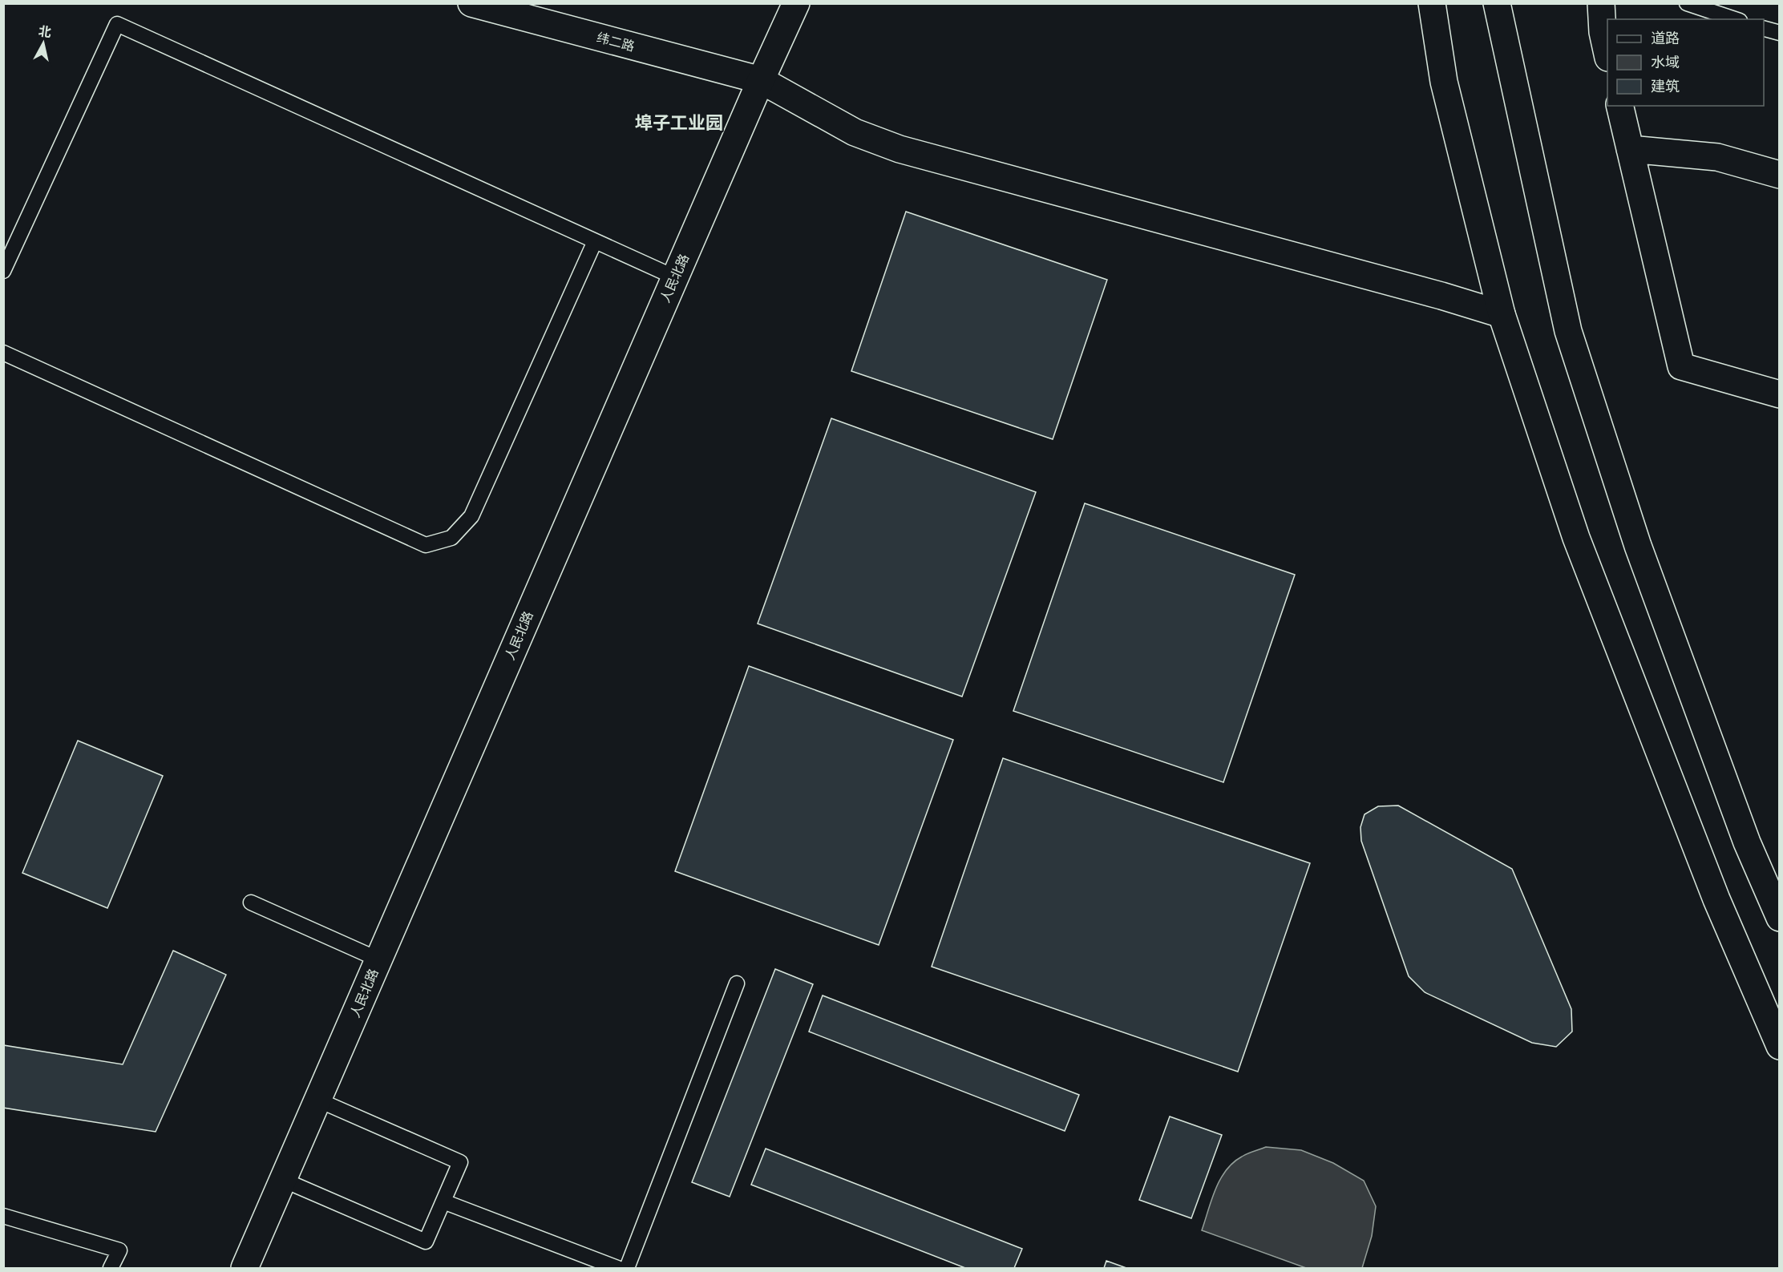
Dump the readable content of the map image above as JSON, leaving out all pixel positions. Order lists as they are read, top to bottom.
{
  "streets": {
    "main road": ["纬二路", "人民北路"]
  },
  "crossings": [
    ["纬二路", "人民北路"]
  ],
  "districts": ["埠子工业园"],
  "legend": ["道路", "水域", "建筑"],
  "north": "top"
}
